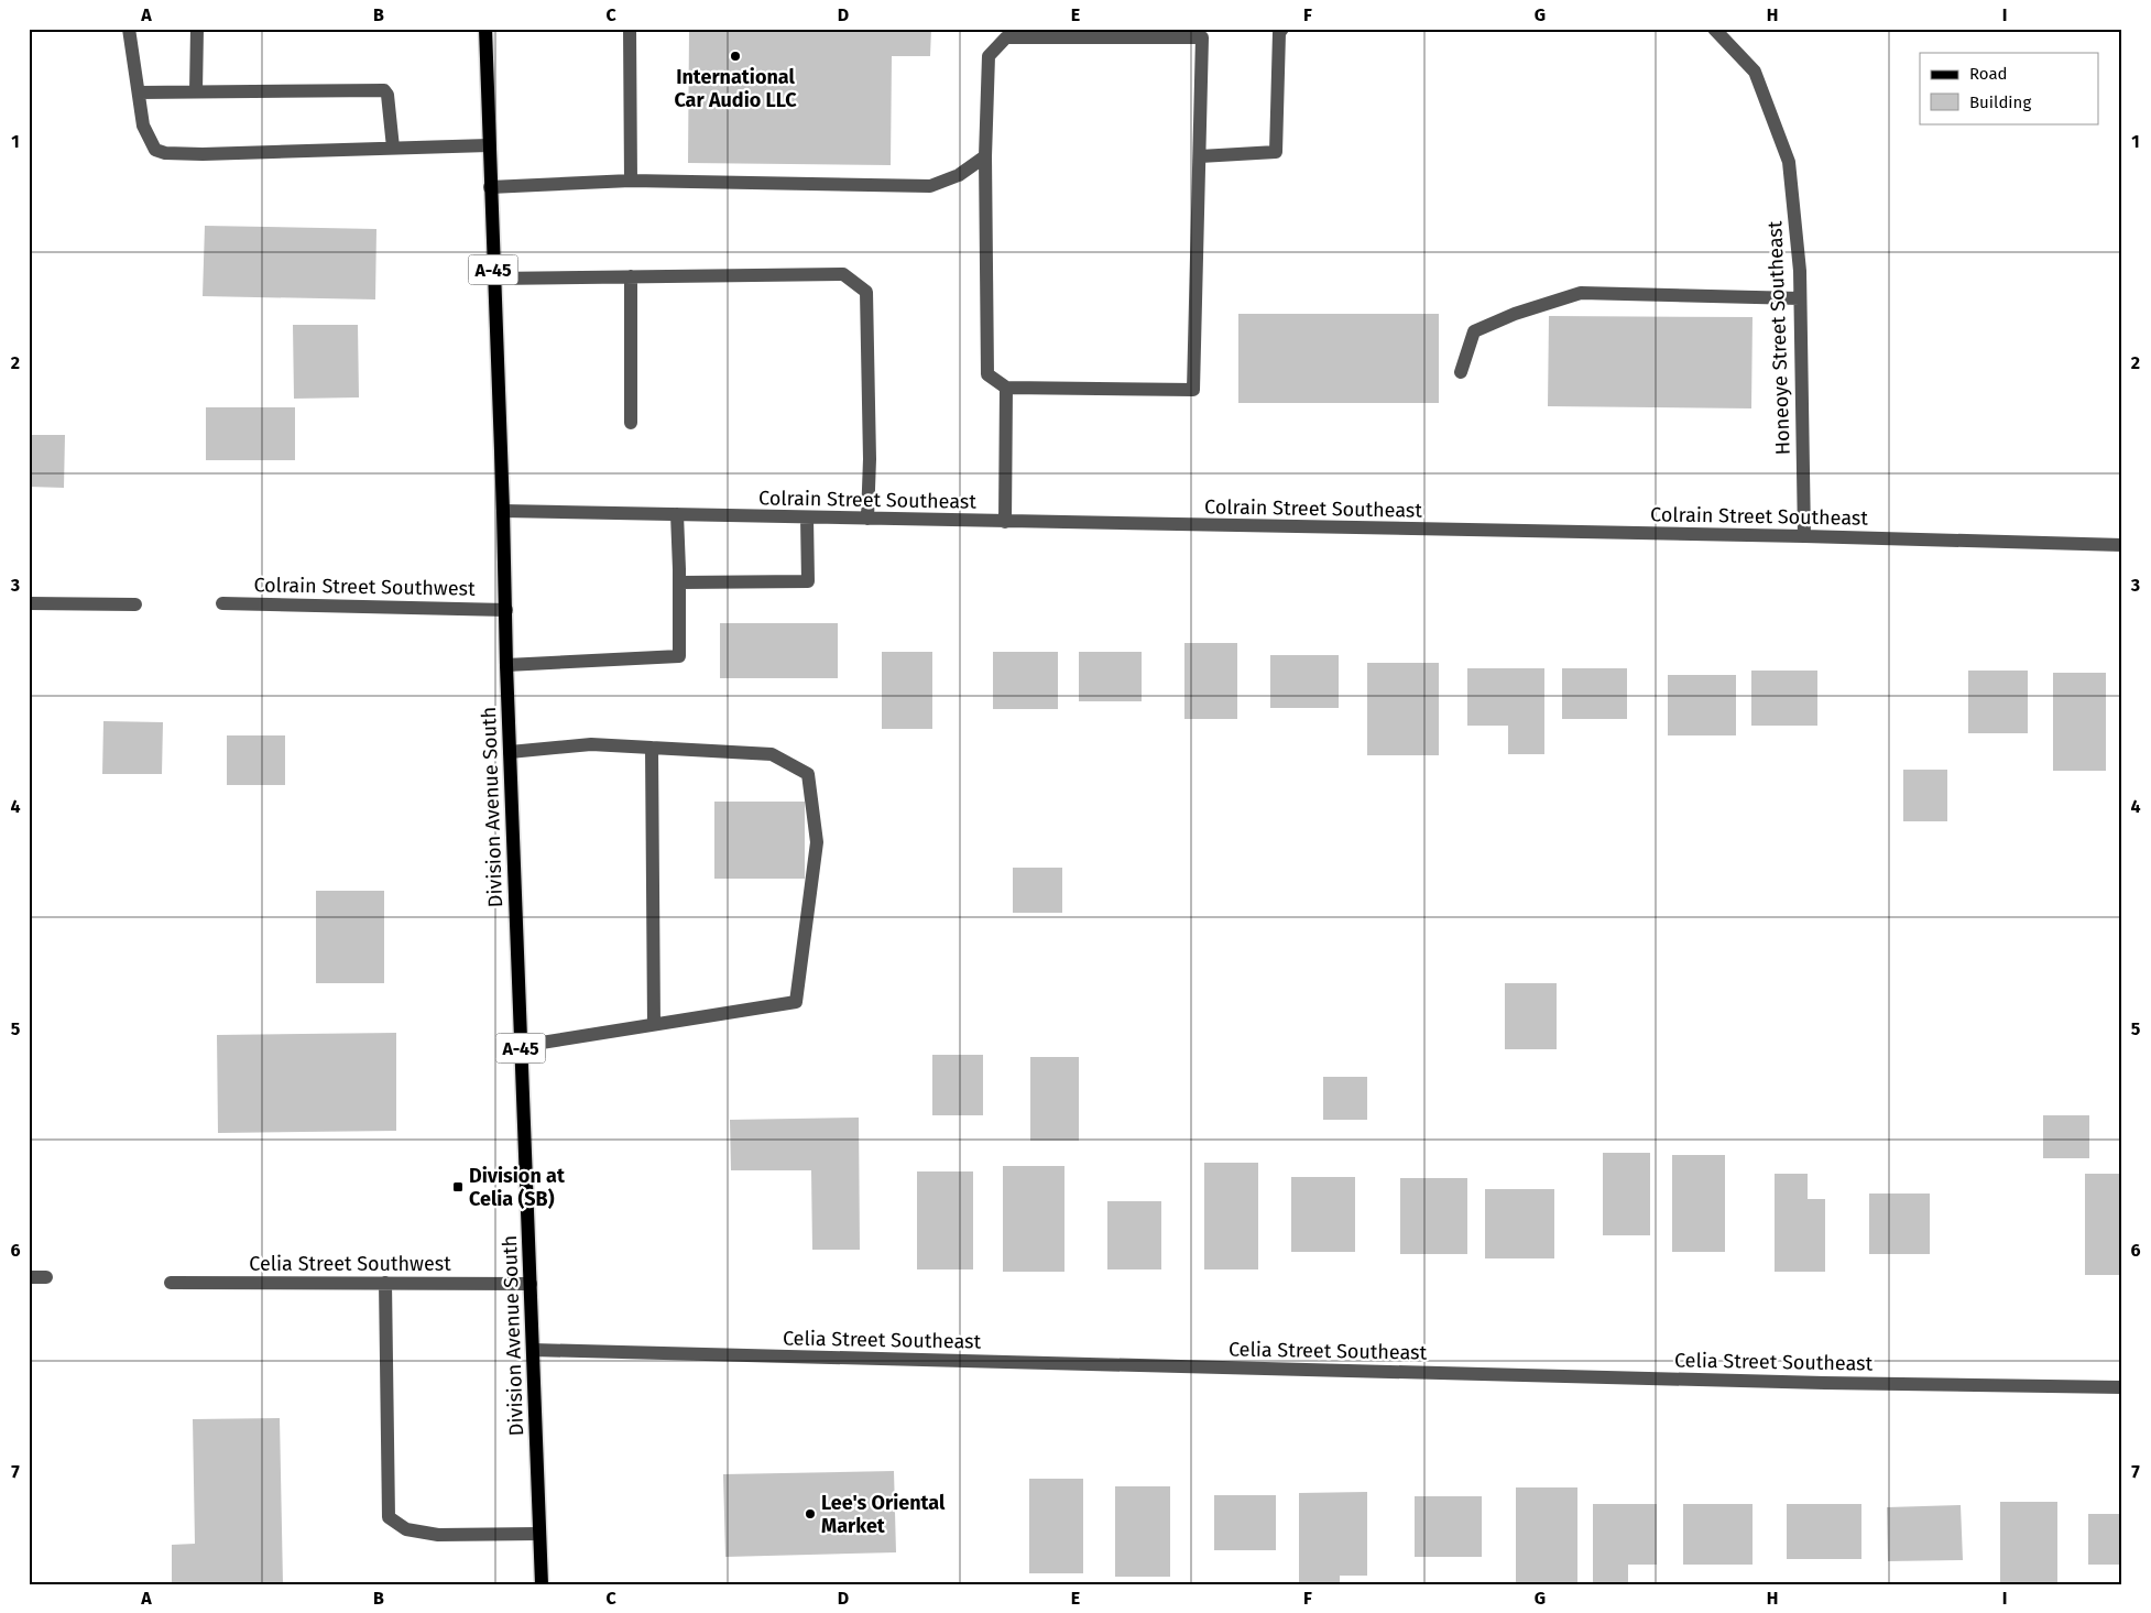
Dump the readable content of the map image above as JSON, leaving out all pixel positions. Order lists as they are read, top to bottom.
{
  "streets": {
    "main road": ["A-45", "Division Avenue South"],
    "street": [
      "Honeoye Street Southeast",
      "Colrain Street Southeast",
      "Colrain Street Southwest",
      "Celia Street Southwest",
      "Celia Street Southeast"
    ]
  },
  "crossings": [
    ["Honeoye Street Southeast", "Colrain Street Southeast"],
    ["Colrain Street Southeast", "Division Avenue South"],
    ["Colrain Street Southwest", "Division Avenue South"],
    ["Division Avenue South", "Celia Street Southwest"],
    ["Division Avenue South", "Celia Street Southeast"]
  ],
  "places": {
    "other": ["International Car Audio LLC", "Lee's Oriental Market"],
    "transit": ["Division at Celia (SB)"]
  },
  "legend": ["Road", "Building"],
  "grid": {
    "columns": [
      "A",
      "B",
      "C",
      "D",
      "E",
      "F",
      "G",
      "H",
      "I"
    ],
    "rows": [
      "1",
      "2",
      "3",
      "4",
      "5",
      "6",
      "7"
    ]
  }
}
